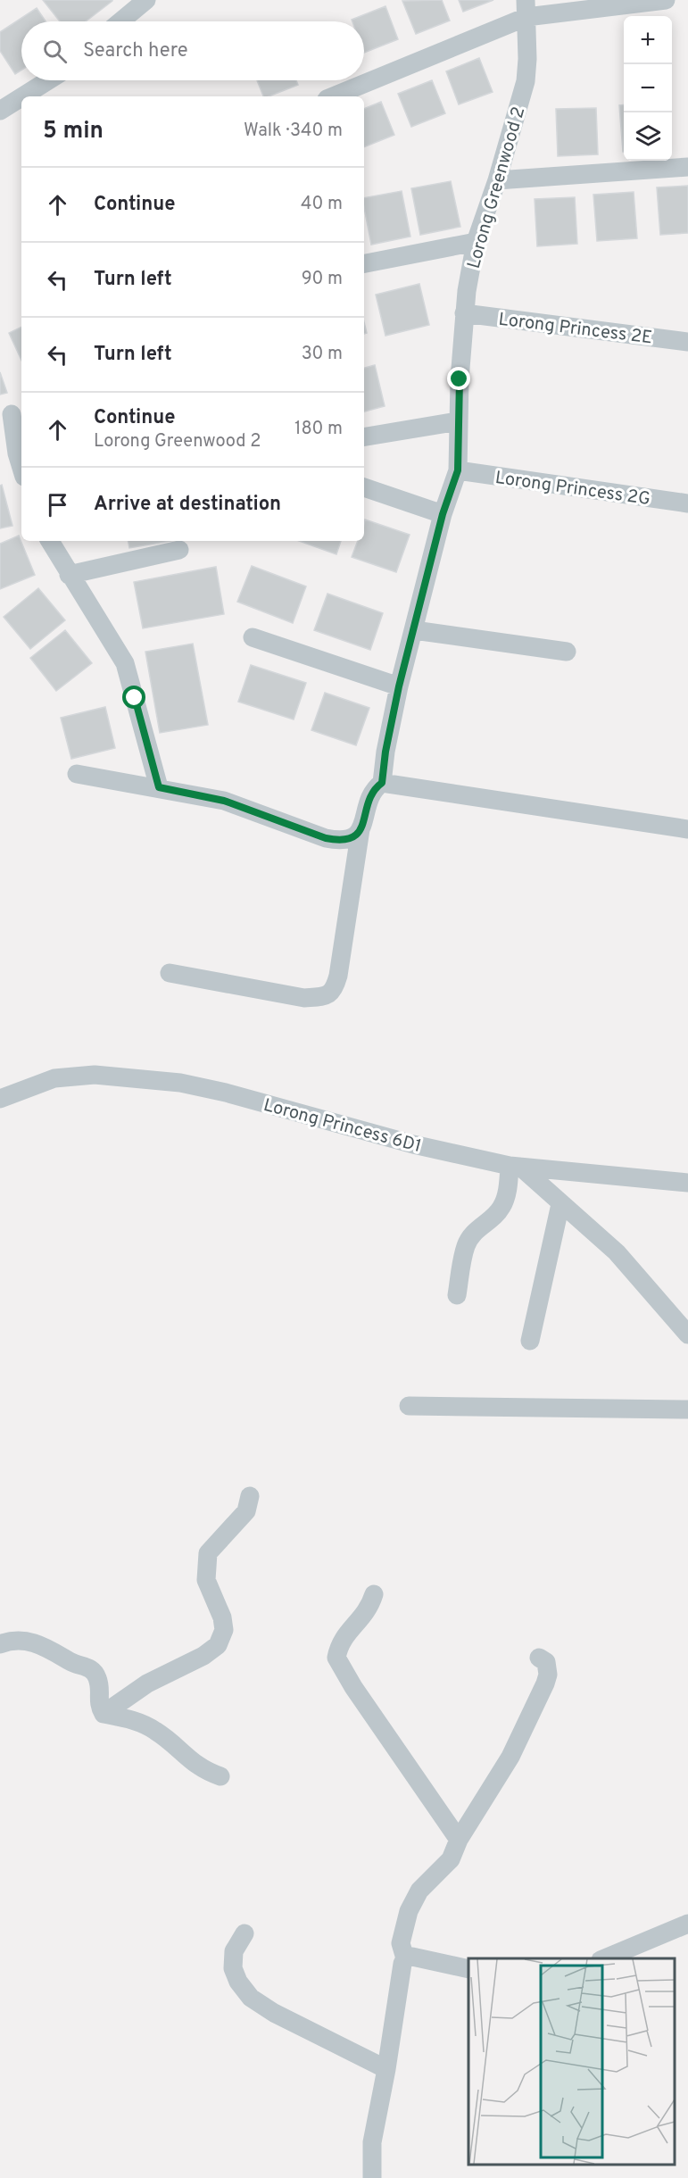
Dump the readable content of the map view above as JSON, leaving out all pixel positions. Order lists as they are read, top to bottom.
{
  "streets": {
    "street": [
      "Lorong Greenwood 2",
      "Lorong Princess 2E",
      "Lorong Princess 2G",
      "Lorong Princess 6D1"
    ]
  },
  "crossings": [
    ["Lorong Greenwood 2", "Lorong Princess 2E"],
    ["Lorong Greenwood 2", "Lorong Princess 2G"]
  ],
  "page": {
    "map_buttons": ["+", "−"],
    "search": "Search here",
    "heading": ["5 min", "Walk · 340 m"],
    "list": [
      ["Continue", "40 m"],
      ["Turn left", "90 m"],
      ["Turn left", "30 m"],
      ["Continue", "Lorong Greenwood 2", "180 m"],
      "Arrive at destination"
    ]
  }
}
